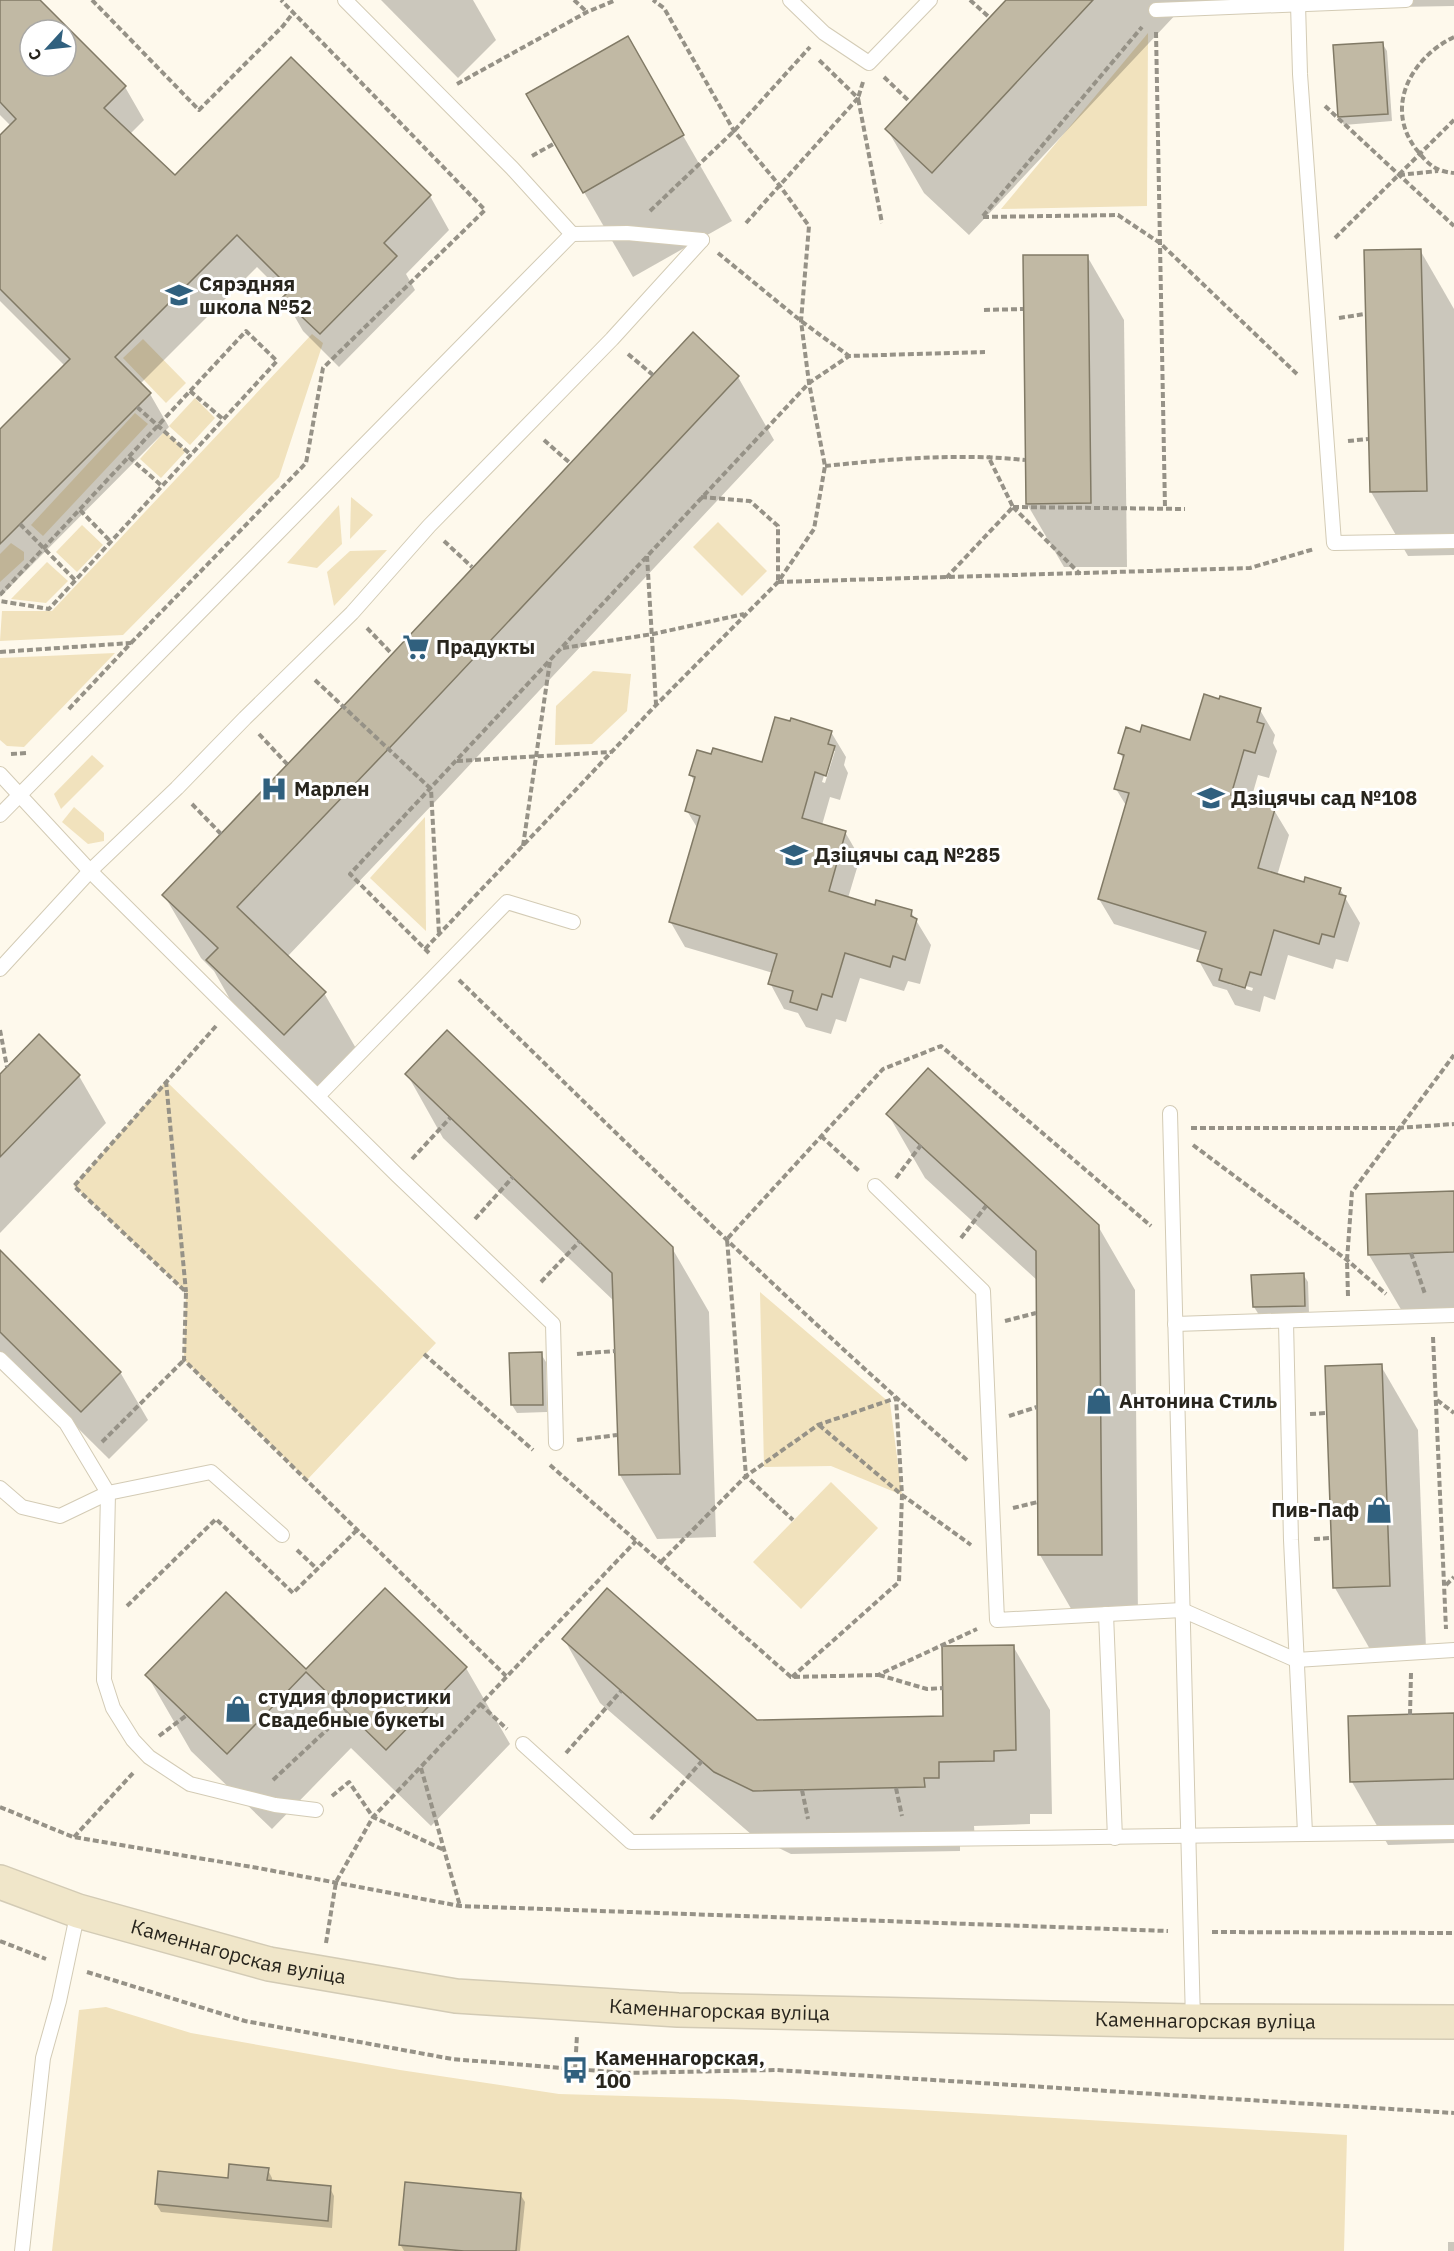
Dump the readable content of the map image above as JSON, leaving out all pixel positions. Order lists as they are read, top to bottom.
{
  "streets": {
    "main road": ["Каменнагорская вуліца"]
  },
  "places": {
    "school or university": ["Сярэдняя школа №52", "Дзіцячы сад №108", "Дзіцячы сад №285"],
    "supermarket": ["Прадукты"],
    "hospital": ["Марлен"],
    "shop": ["Антонина Стиль", "Пив-Паф", "студия флористики Свадебные букеты"],
    "bus stop": ["Каменнагорская, 100"]
  },
  "north": "bottom left"
}
